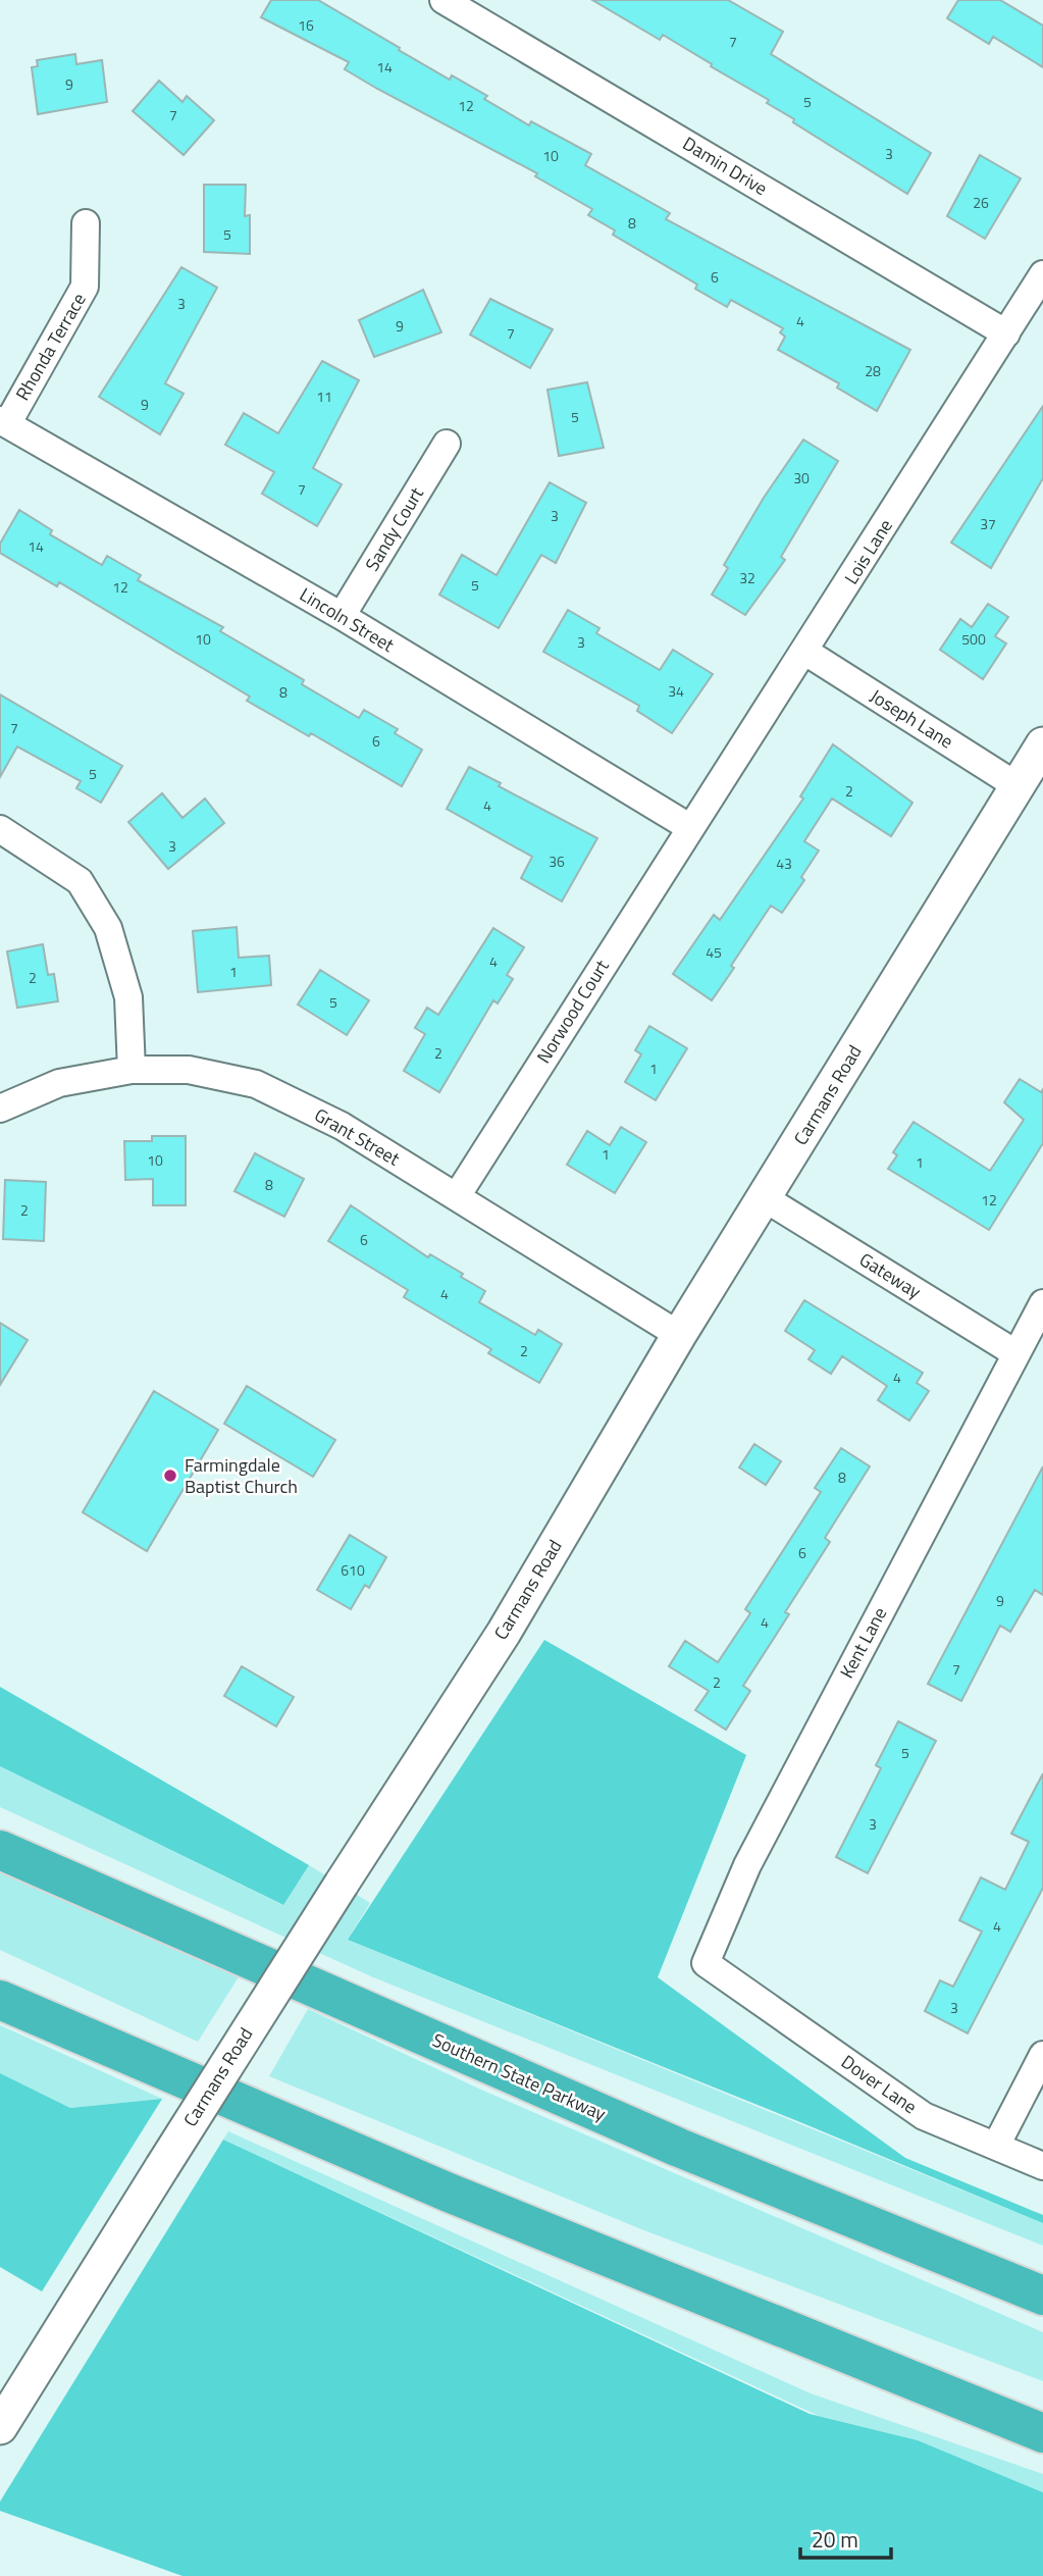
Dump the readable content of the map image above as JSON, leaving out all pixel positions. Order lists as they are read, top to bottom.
{
  "streets": {
    "highway": ["Southern State Parkway"],
    "street": [
      "Damin Drive",
      "Rhonda Terrace",
      "Sandy Court",
      "Lois Lane",
      "Lincoln Street",
      "Joseph Lane",
      "Norwood Court",
      "Carmans Road",
      "Grant Street",
      "Gateway",
      "Kent Lane",
      "Dover Lane"
    ]
  },
  "crossings": [
    ["Damin Drive", "Lois Lane"],
    ["Rhonda Terrace", "Lincoln Street"],
    ["Sandy Court", "Lincoln Street"],
    ["Lois Lane", "Lincoln Street"],
    ["Lois Lane", "Joseph Lane"],
    ["Lois Lane", "Norwood Court"],
    ["Lincoln Street", "Norwood Court"],
    ["Joseph Lane", "Carmans Road"],
    ["Norwood Court", "Grant Street"],
    ["Carmans Road", "Grant Street"],
    ["Carmans Road", "Gateway"],
    ["Gateway", "Kent Lane"],
    ["Kent Lane", "Dover Lane"]
  ],
  "places": ["Farmingdale Baptist Church"],
  "house_numbers": [
    "16",
    "7",
    "14",
    "9",
    "5",
    "12",
    "7",
    "3",
    "10",
    "26",
    "8",
    "5",
    "6",
    "3",
    "4",
    "9",
    "7",
    "28",
    "11",
    "9",
    "5",
    "30",
    "7",
    "3",
    "37",
    "14",
    "32",
    "5",
    "12",
    "10",
    "500",
    "3",
    "34",
    "8",
    "7",
    "6",
    "5",
    "2",
    "4",
    "3",
    "36",
    "43",
    "45",
    "4",
    "1",
    "2",
    "5",
    "2",
    "1",
    "1",
    "10",
    "1",
    "8",
    "12",
    "2",
    "6",
    "4",
    "2",
    "4",
    "8",
    "6",
    "610",
    "9",
    "4",
    "7",
    "2",
    "5",
    "3",
    "4",
    "3"
  ],
  "scale_bar": "20 m"
}
